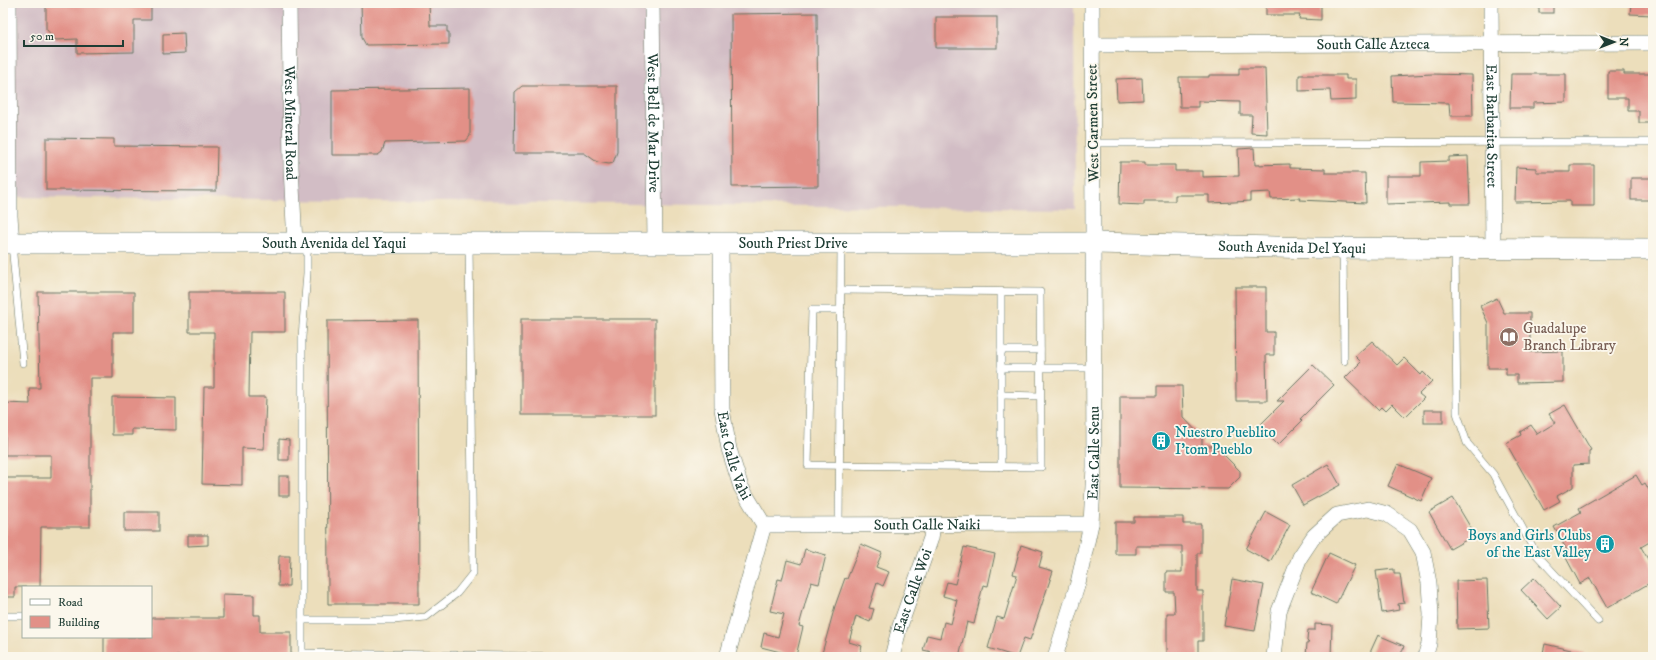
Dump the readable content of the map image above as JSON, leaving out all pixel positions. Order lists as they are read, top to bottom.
{
  "streets": {
    "street": [
      "South Calle Azteca",
      "West Mineral Road",
      "West Bell de Mar Drive",
      "West Carmen Street",
      "East Barbarita Street",
      "South Avenida del Yaqui",
      "South Priest Drive",
      "South Avenida Del Yaqui",
      "East Calle Senu",
      "East Calle Vahi",
      "South Calle Naiki",
      "East Calle Woi"
    ]
  },
  "crossings": [
    ["South Calle Azteca", "West Carmen Street"],
    ["South Calle Azteca", "East Barbarita Street"],
    ["West Mineral Road", "South Avenida del Yaqui"],
    ["West Bell de Mar Drive", "South Avenida del Yaqui"],
    ["West Bell de Mar Drive", "South Priest Drive"],
    ["West Carmen Street", "South Avenida Del Yaqui"],
    ["West Carmen Street", "East Calle Senu"],
    ["East Barbarita Street", "South Avenida Del Yaqui"],
    ["South Avenida del Yaqui", "South Priest Drive"],
    ["South Priest Drive", "South Avenida Del Yaqui"],
    ["South Priest Drive", "East Calle Vahi"],
    ["South Avenida Del Yaqui", "East Calle Senu"],
    ["East Calle Senu", "South Calle Naiki"],
    ["East Calle Vahi", "South Calle Naiki"],
    ["South Calle Naiki", "East Calle Woi"]
  ],
  "places": {
    "library": ["Guadalupe Branch Library"],
    "building": ["Nuestro Pueblito I'tom Pueblo", "Boys and Girls Clubs of the East Valley"]
  },
  "legend": ["Road", "Building"],
  "scale_bar": "50 m",
  "north": "right"
}
